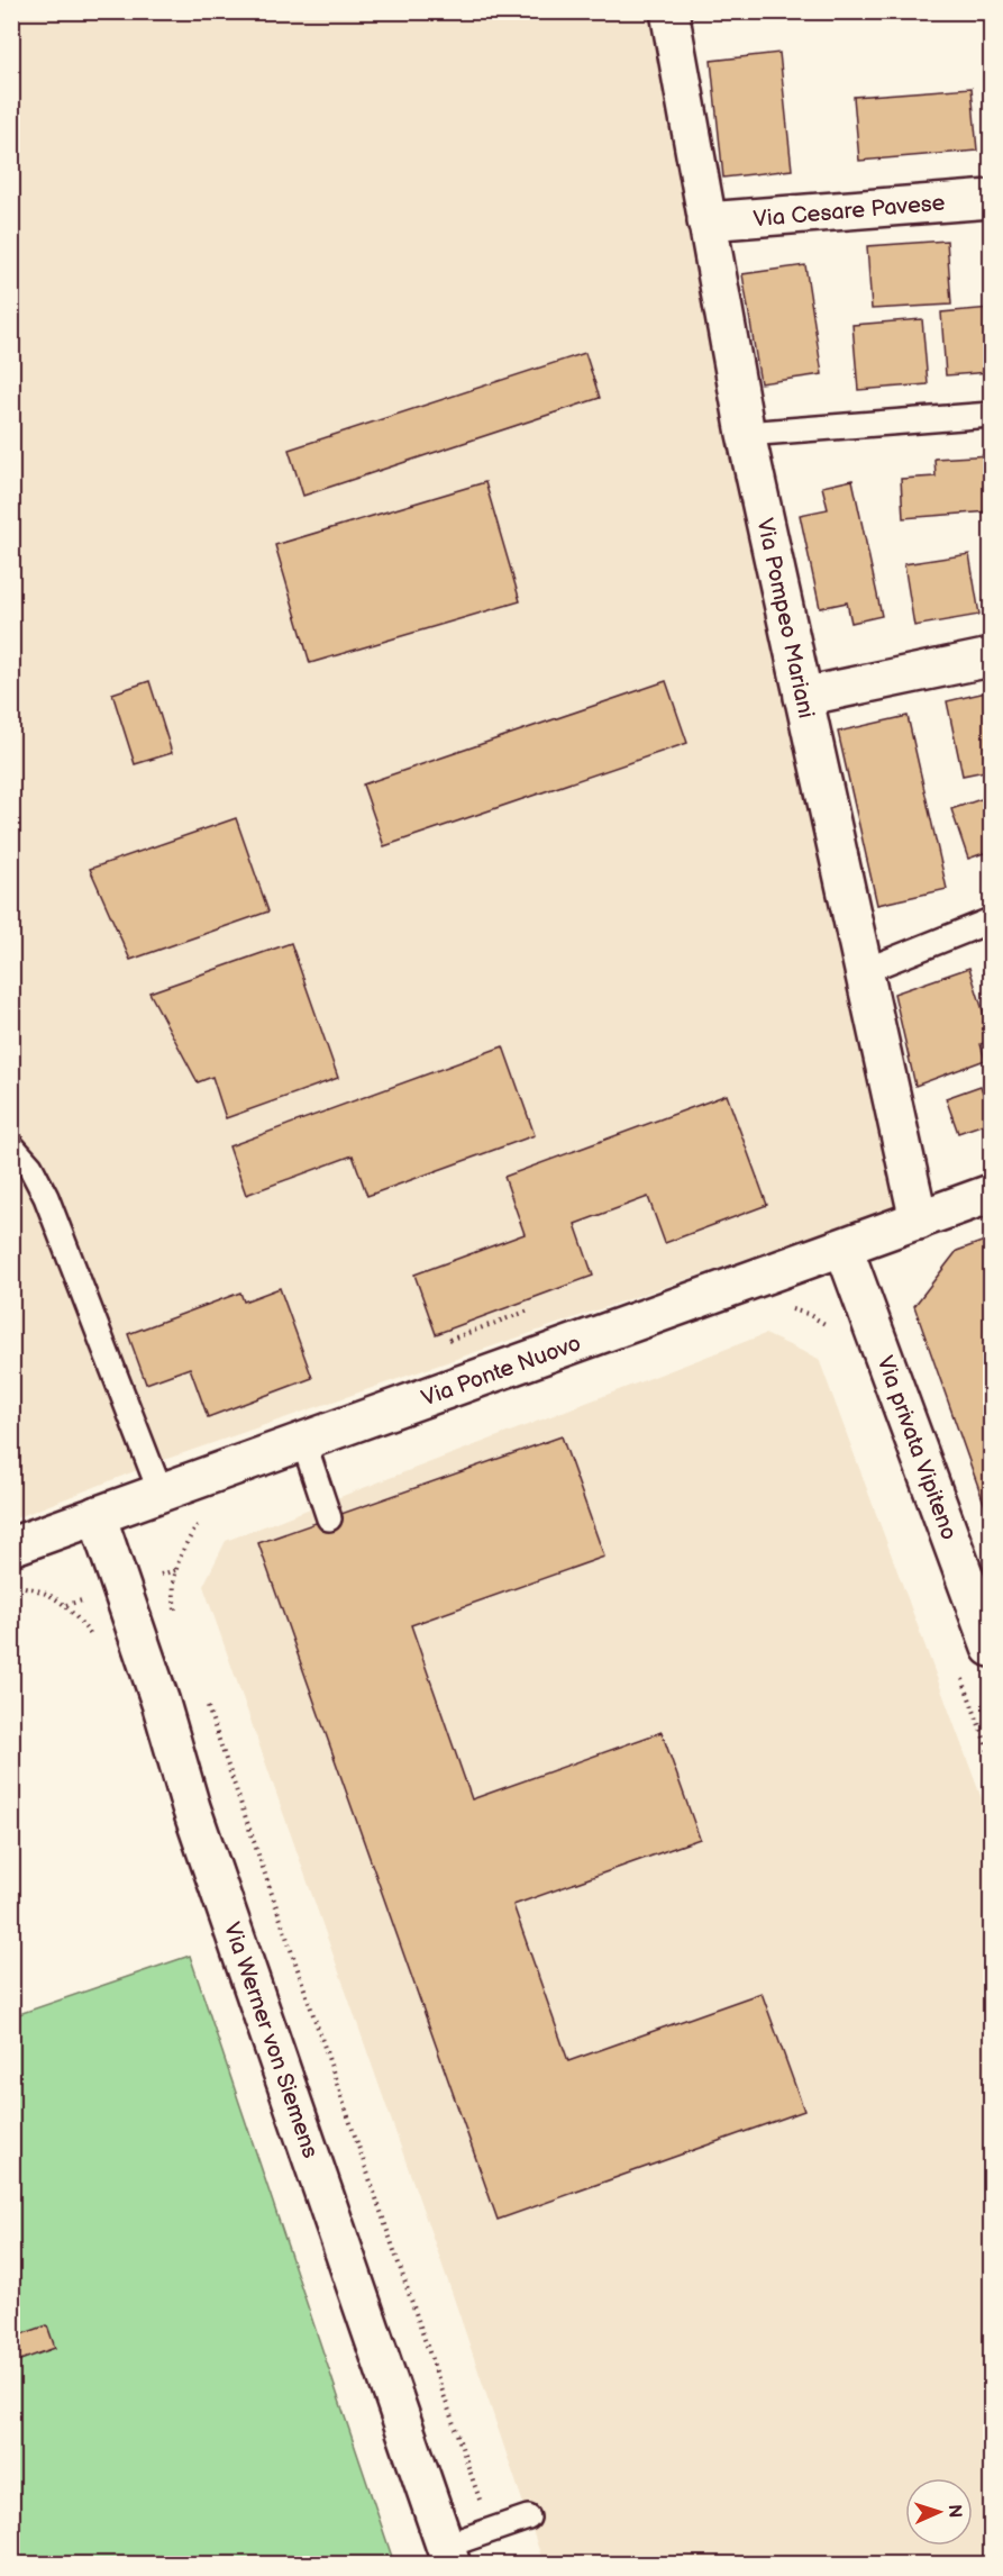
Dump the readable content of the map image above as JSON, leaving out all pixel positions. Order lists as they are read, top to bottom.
{
  "streets": {
    "street": [
      "Via Cesare Pavese",
      "Via Pompeo Mariani",
      "Via Ponte Nuovo",
      "Via privata Vipiteno",
      "Via Werner von Siemens"
    ]
  },
  "crossings": [
    ["Via Cesare Pavese", "Via Pompeo Mariani"],
    ["Via Pompeo Mariani", "Via Ponte Nuovo"],
    ["Via Ponte Nuovo", "Via privata Vipiteno"],
    ["Via Ponte Nuovo", "Via Werner von Siemens"]
  ],
  "north": "right"
}
